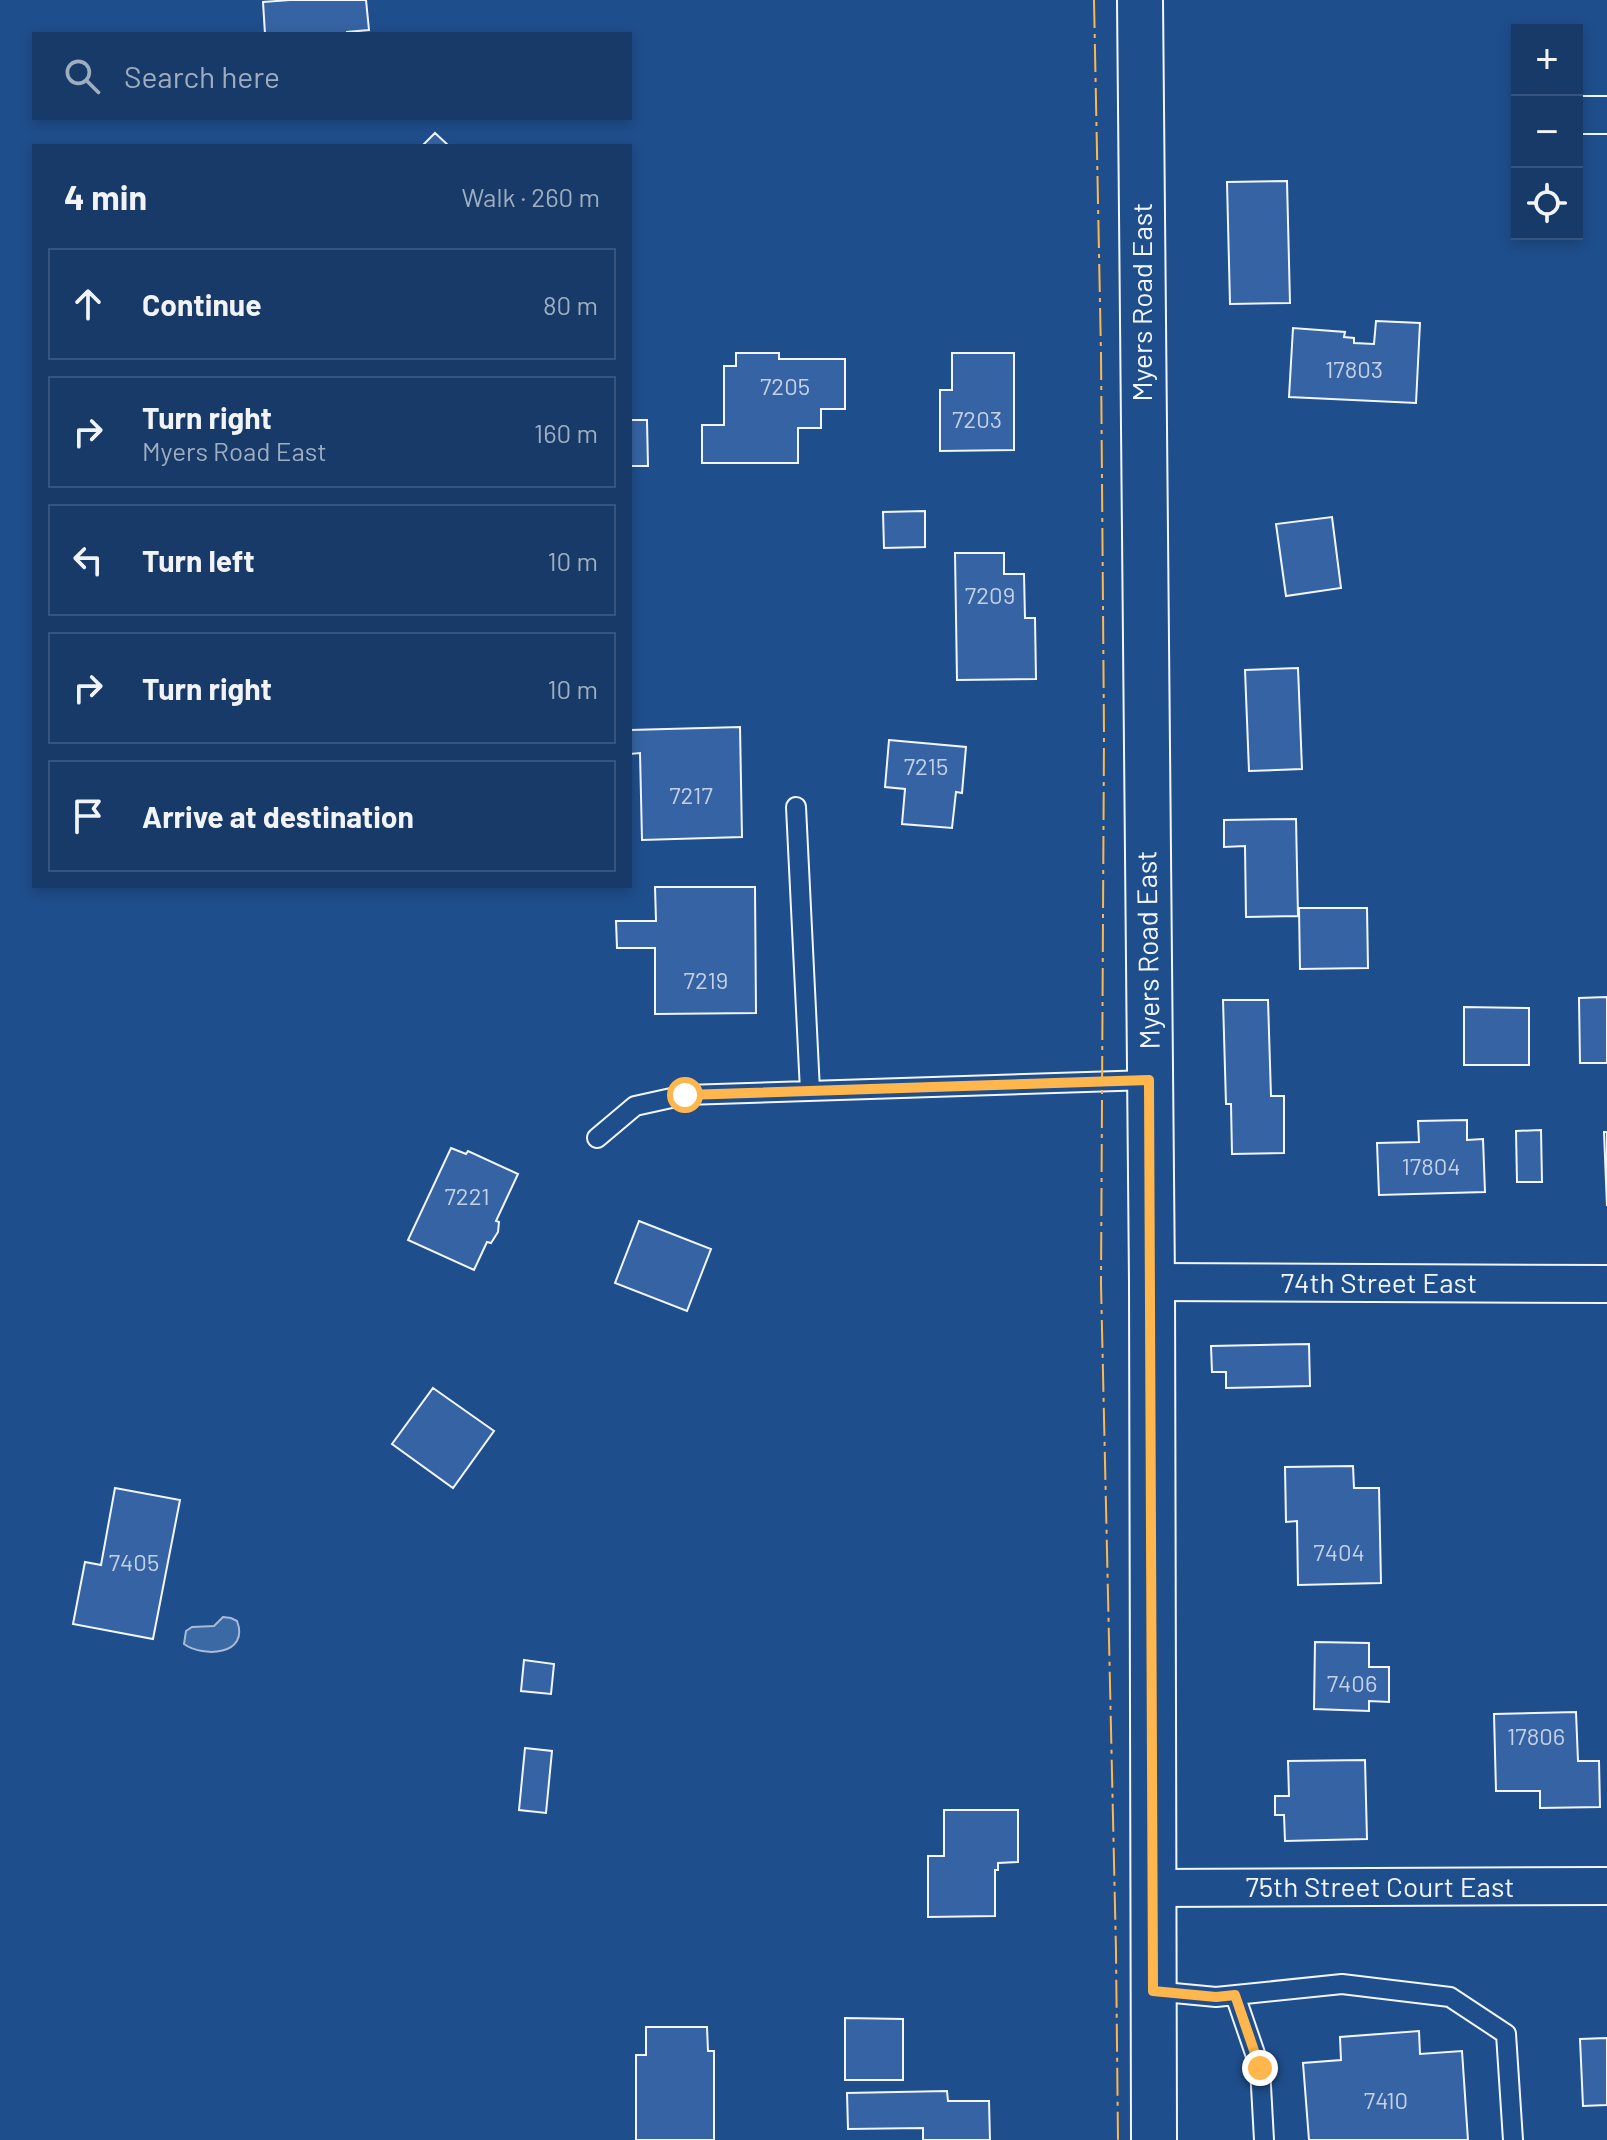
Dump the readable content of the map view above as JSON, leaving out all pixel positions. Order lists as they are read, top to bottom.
{
  "streets": {
    "street": ["Myers Road East", "74th Street East", "75th Street Court East"]
  },
  "crossings": [
    ["Myers Road East", "74th Street East"],
    ["Myers Road East", "75th Street Court East"]
  ],
  "house_numbers": [
    "17803",
    "7205",
    "7203",
    "7209",
    "7215",
    "7217",
    "7219",
    "17804",
    "7221",
    "7404",
    "7405",
    "7406",
    "17806",
    "7410"
  ],
  "page": {
    "map_buttons": ["+", "−"],
    "search": "Search here",
    "heading": ["4 min", "Walk · 260 m"],
    "list": [
      ["Continue", "80 m"],
      ["Turn right", "Myers Road East", "160 m"],
      ["Turn left", "10 m"],
      ["Turn right", "10 m"],
      "Arrive at destination"
    ]
  }
}
